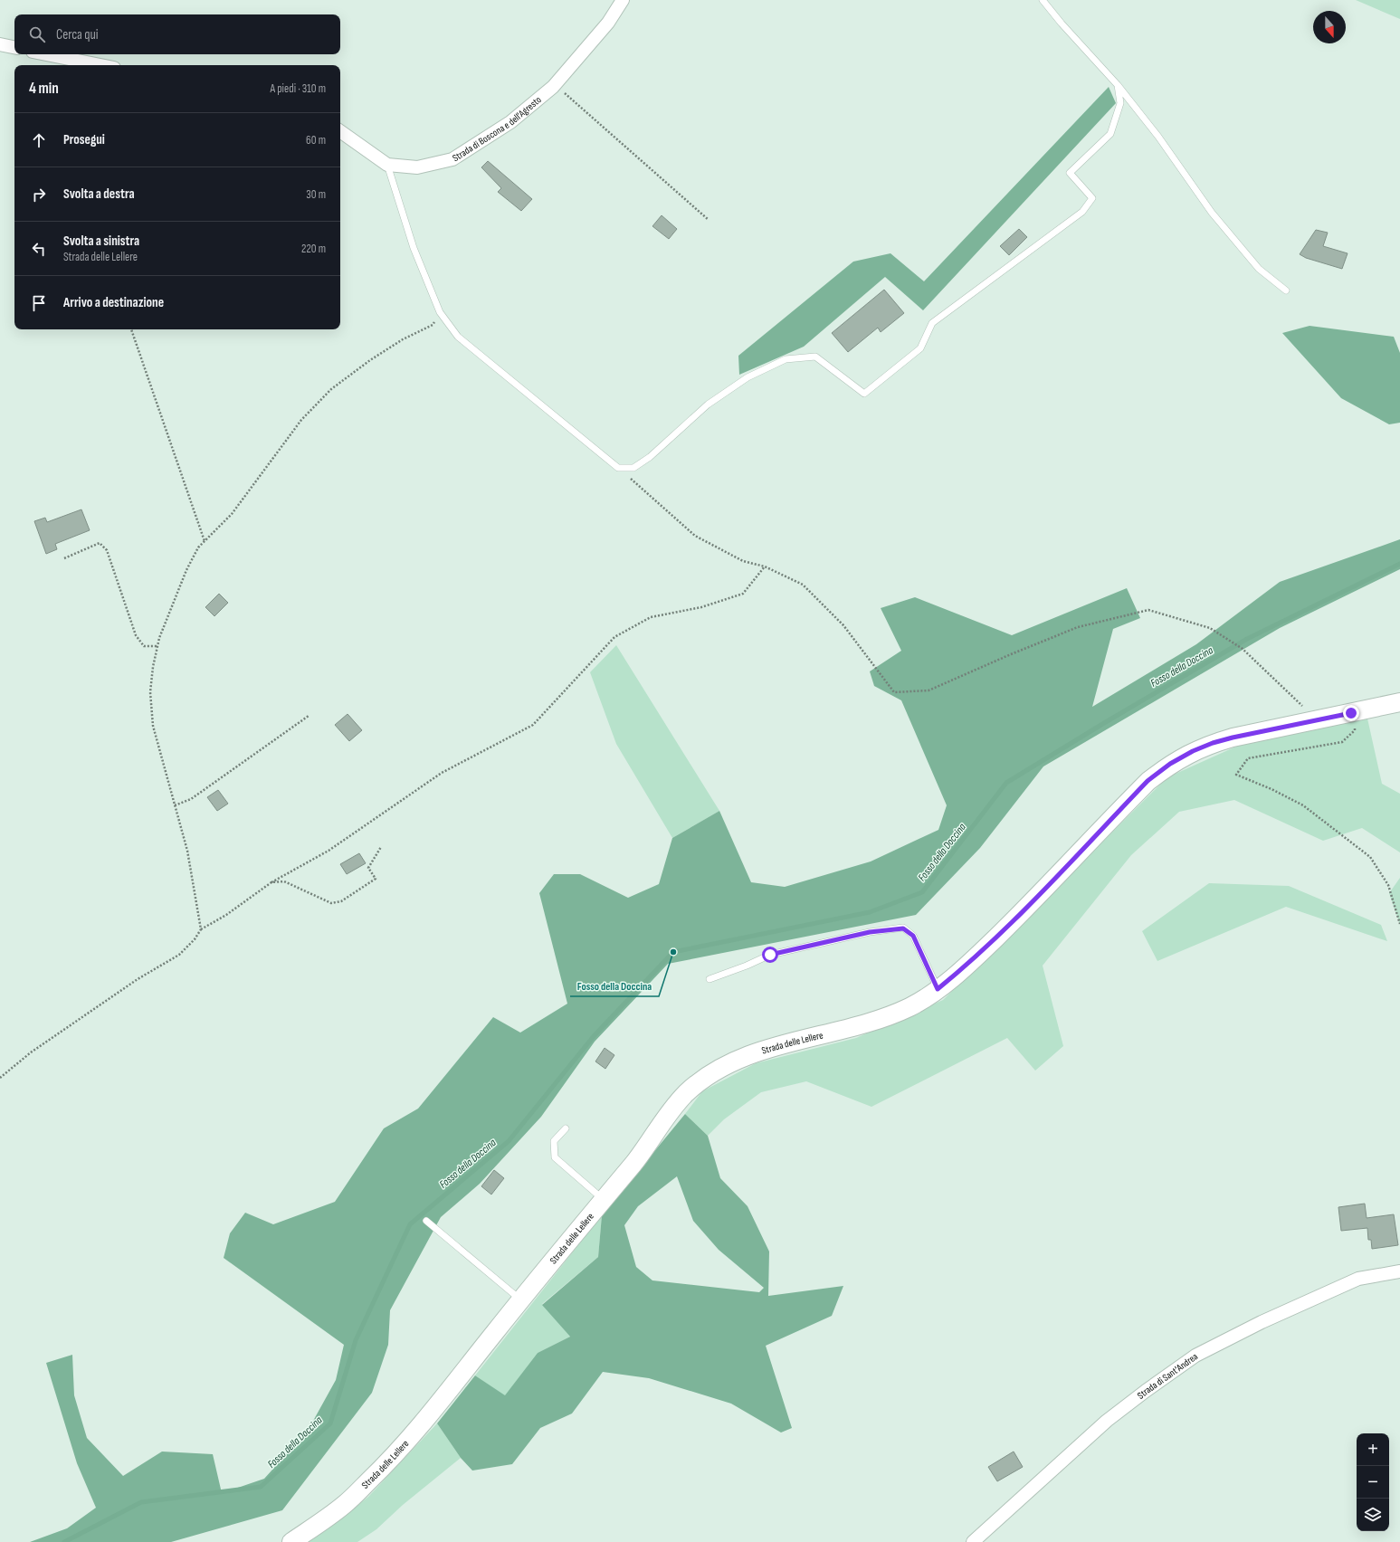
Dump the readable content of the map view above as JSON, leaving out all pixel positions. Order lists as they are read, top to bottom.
{
  "streets": {
    "street": ["Strada di Boscona e dell'Agresto", "Strada delle Lellere", "Strada di Sant'Andrea"]
  },
  "water": ["Fosso della Doccina"],
  "places": ["Fosso della Doccina"],
  "north": "bottom",
  "page": {
    "search": "Cerca qui",
    "heading": ["4 min", "A piedi · 310 m"],
    "list": [
      ["Prosegui", "60 m"],
      ["Svolta a destra", "30 m"],
      ["Svolta a sinistra", "Strada delle Lellere", "220 m"],
      "Arrivo a destinazione"
    ],
    "map_buttons": ["+", "−"]
  }
}
